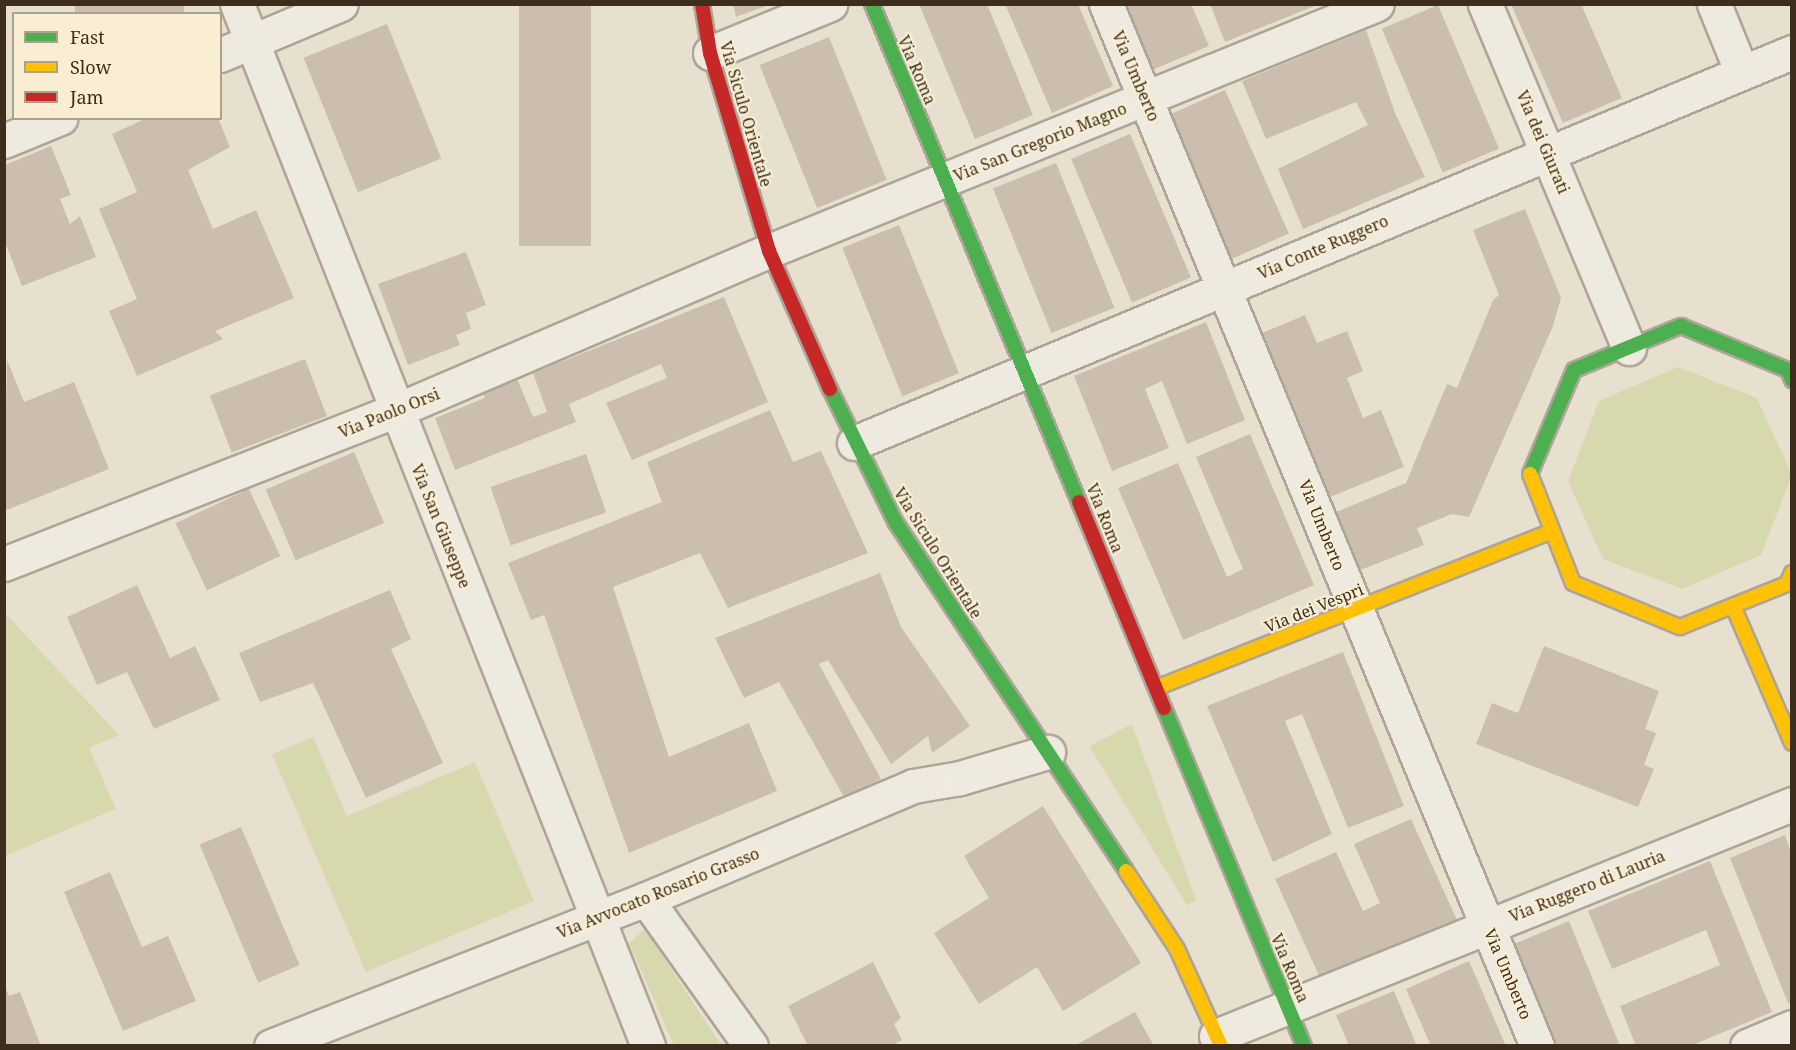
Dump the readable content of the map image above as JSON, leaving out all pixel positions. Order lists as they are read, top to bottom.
{
  "streets": {
    "street": [
      "Via Roma",
      "Via Umberto",
      "Via Siculo Orientale",
      "Via San Gregorio Magno",
      "Via dei Giurati",
      "Via Conte Ruggero",
      "Via Paolo Orsi",
      "Via San Giuseppe",
      "Via dei Vespri",
      "Via Ruggero di Lauria",
      "Via Avvocato Rosario Grasso"
    ]
  },
  "crossings": [
    ["Via Roma", "Via San Gregorio Magno"],
    ["Via Roma", "Via Conte Ruggero"],
    ["Via Roma", "Via dei Vespri"],
    ["Via Roma", "Via Ruggero di Lauria"],
    ["Via Umberto", "Via San Gregorio Magno"],
    ["Via Umberto", "Via Conte Ruggero"],
    ["Via Umberto", "Via dei Vespri"],
    ["Via Umberto", "Via Ruggero di Lauria"],
    ["Via Siculo Orientale", "Via San Gregorio Magno"],
    ["Via Siculo Orientale", "Via Conte Ruggero"],
    ["Via Siculo Orientale", "Via Paolo Orsi"],
    ["Via Siculo Orientale", "Via Ruggero di Lauria"],
    ["Via Siculo Orientale", "Via Avvocato Rosario Grasso"],
    ["Via San Gregorio Magno", "Via Paolo Orsi"],
    ["Via dei Giurati", "Via Conte Ruggero"],
    ["Via Paolo Orsi", "Via San Giuseppe"],
    ["Via San Giuseppe", "Via Avvocato Rosario Grasso"]
  ],
  "legend": ["Fast", "Slow", "Jam"]
}
